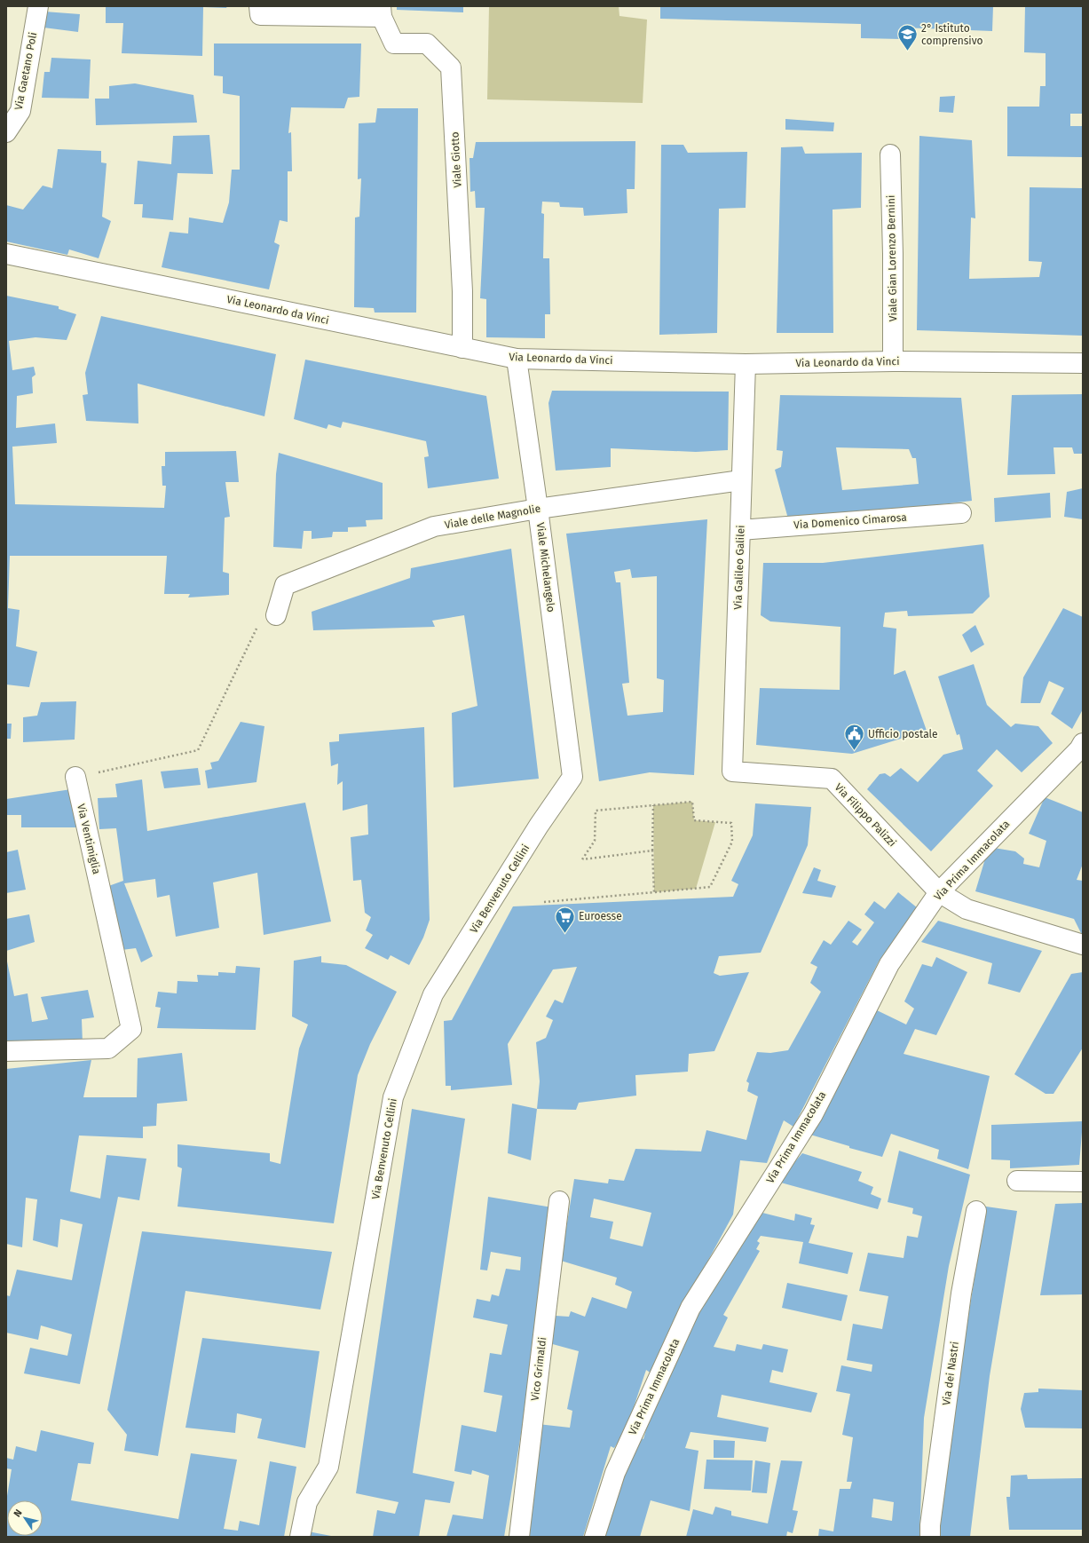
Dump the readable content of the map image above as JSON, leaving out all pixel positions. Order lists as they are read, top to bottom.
{
  "streets": {
    "street": [
      "Via Gaetano Poli",
      "Viale Giotto",
      "Viale Gian Lorenzo Bernini",
      "Via Leonardo da Vinci",
      "Viale delle Magnolie",
      "Via Domenico Cimarosa",
      "Viale Michelangelo",
      "Via Galileo Galilei",
      "Via Filippo Palizzi",
      "Via Ventimiglia",
      "Via Prima Immacolata",
      "Via Benvenuto Cellini",
      "Vico Grimaldi",
      "Via dei Nastri"
    ]
  },
  "crossings": [
    ["Viale Giotto", "Via Leonardo da Vinci"],
    ["Viale Gian Lorenzo Bernini", "Via Leonardo da Vinci"],
    ["Via Leonardo da Vinci", "Viale Michelangelo"],
    ["Via Leonardo da Vinci", "Via Galileo Galilei"],
    ["Viale delle Magnolie", "Viale Michelangelo"],
    ["Viale delle Magnolie", "Via Galileo Galilei"],
    ["Via Domenico Cimarosa", "Via Galileo Galilei"],
    ["Viale Michelangelo", "Via Benvenuto Cellini"],
    ["Via Galileo Galilei", "Via Filippo Palizzi"],
    ["Via Filippo Palizzi", "Via Prima Immacolata"]
  ],
  "places": {
    "school or university": ["2° Istituto comprensivo"],
    "public building": ["Ufficio postale"],
    "supermarket": ["Euroesse"]
  },
  "north": "top left"
}
